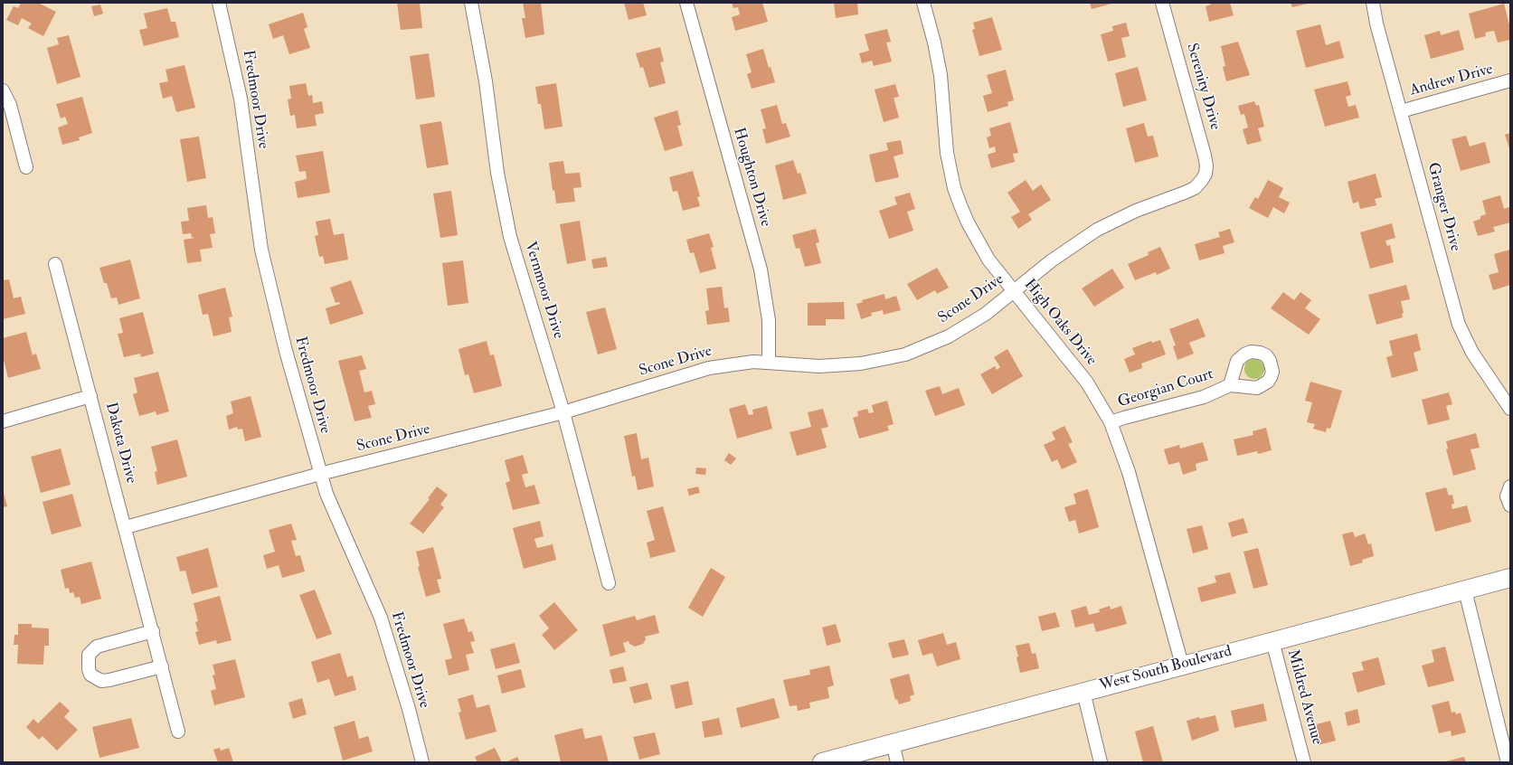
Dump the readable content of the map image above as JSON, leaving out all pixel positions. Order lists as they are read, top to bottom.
{
  "streets": {
    "street": [
      "Andrew Drive",
      "Serenity Drive",
      "Fredmoor Drive",
      "Houghton Drive",
      "Granger Drive",
      "Vernmoor Drive",
      "Scone Drive",
      "High Oaks Drive",
      "Georgian Court",
      "Dakota Drive",
      "West South Boulevard",
      "Mildred Avenue"
    ]
  },
  "crossings": [
    ["Andrew Drive", "Granger Drive"],
    ["Serenity Drive", "Scone Drive"],
    ["Fredmoor Drive", "Scone Drive"],
    ["Houghton Drive", "Scone Drive"],
    ["Vernmoor Drive", "Scone Drive"],
    ["Scone Drive", "High Oaks Drive"],
    ["Scone Drive", "Dakota Drive"],
    ["High Oaks Drive", "Georgian Court"],
    ["High Oaks Drive", "West South Boulevard"],
    ["West South Boulevard", "Mildred Avenue"]
  ]
}
